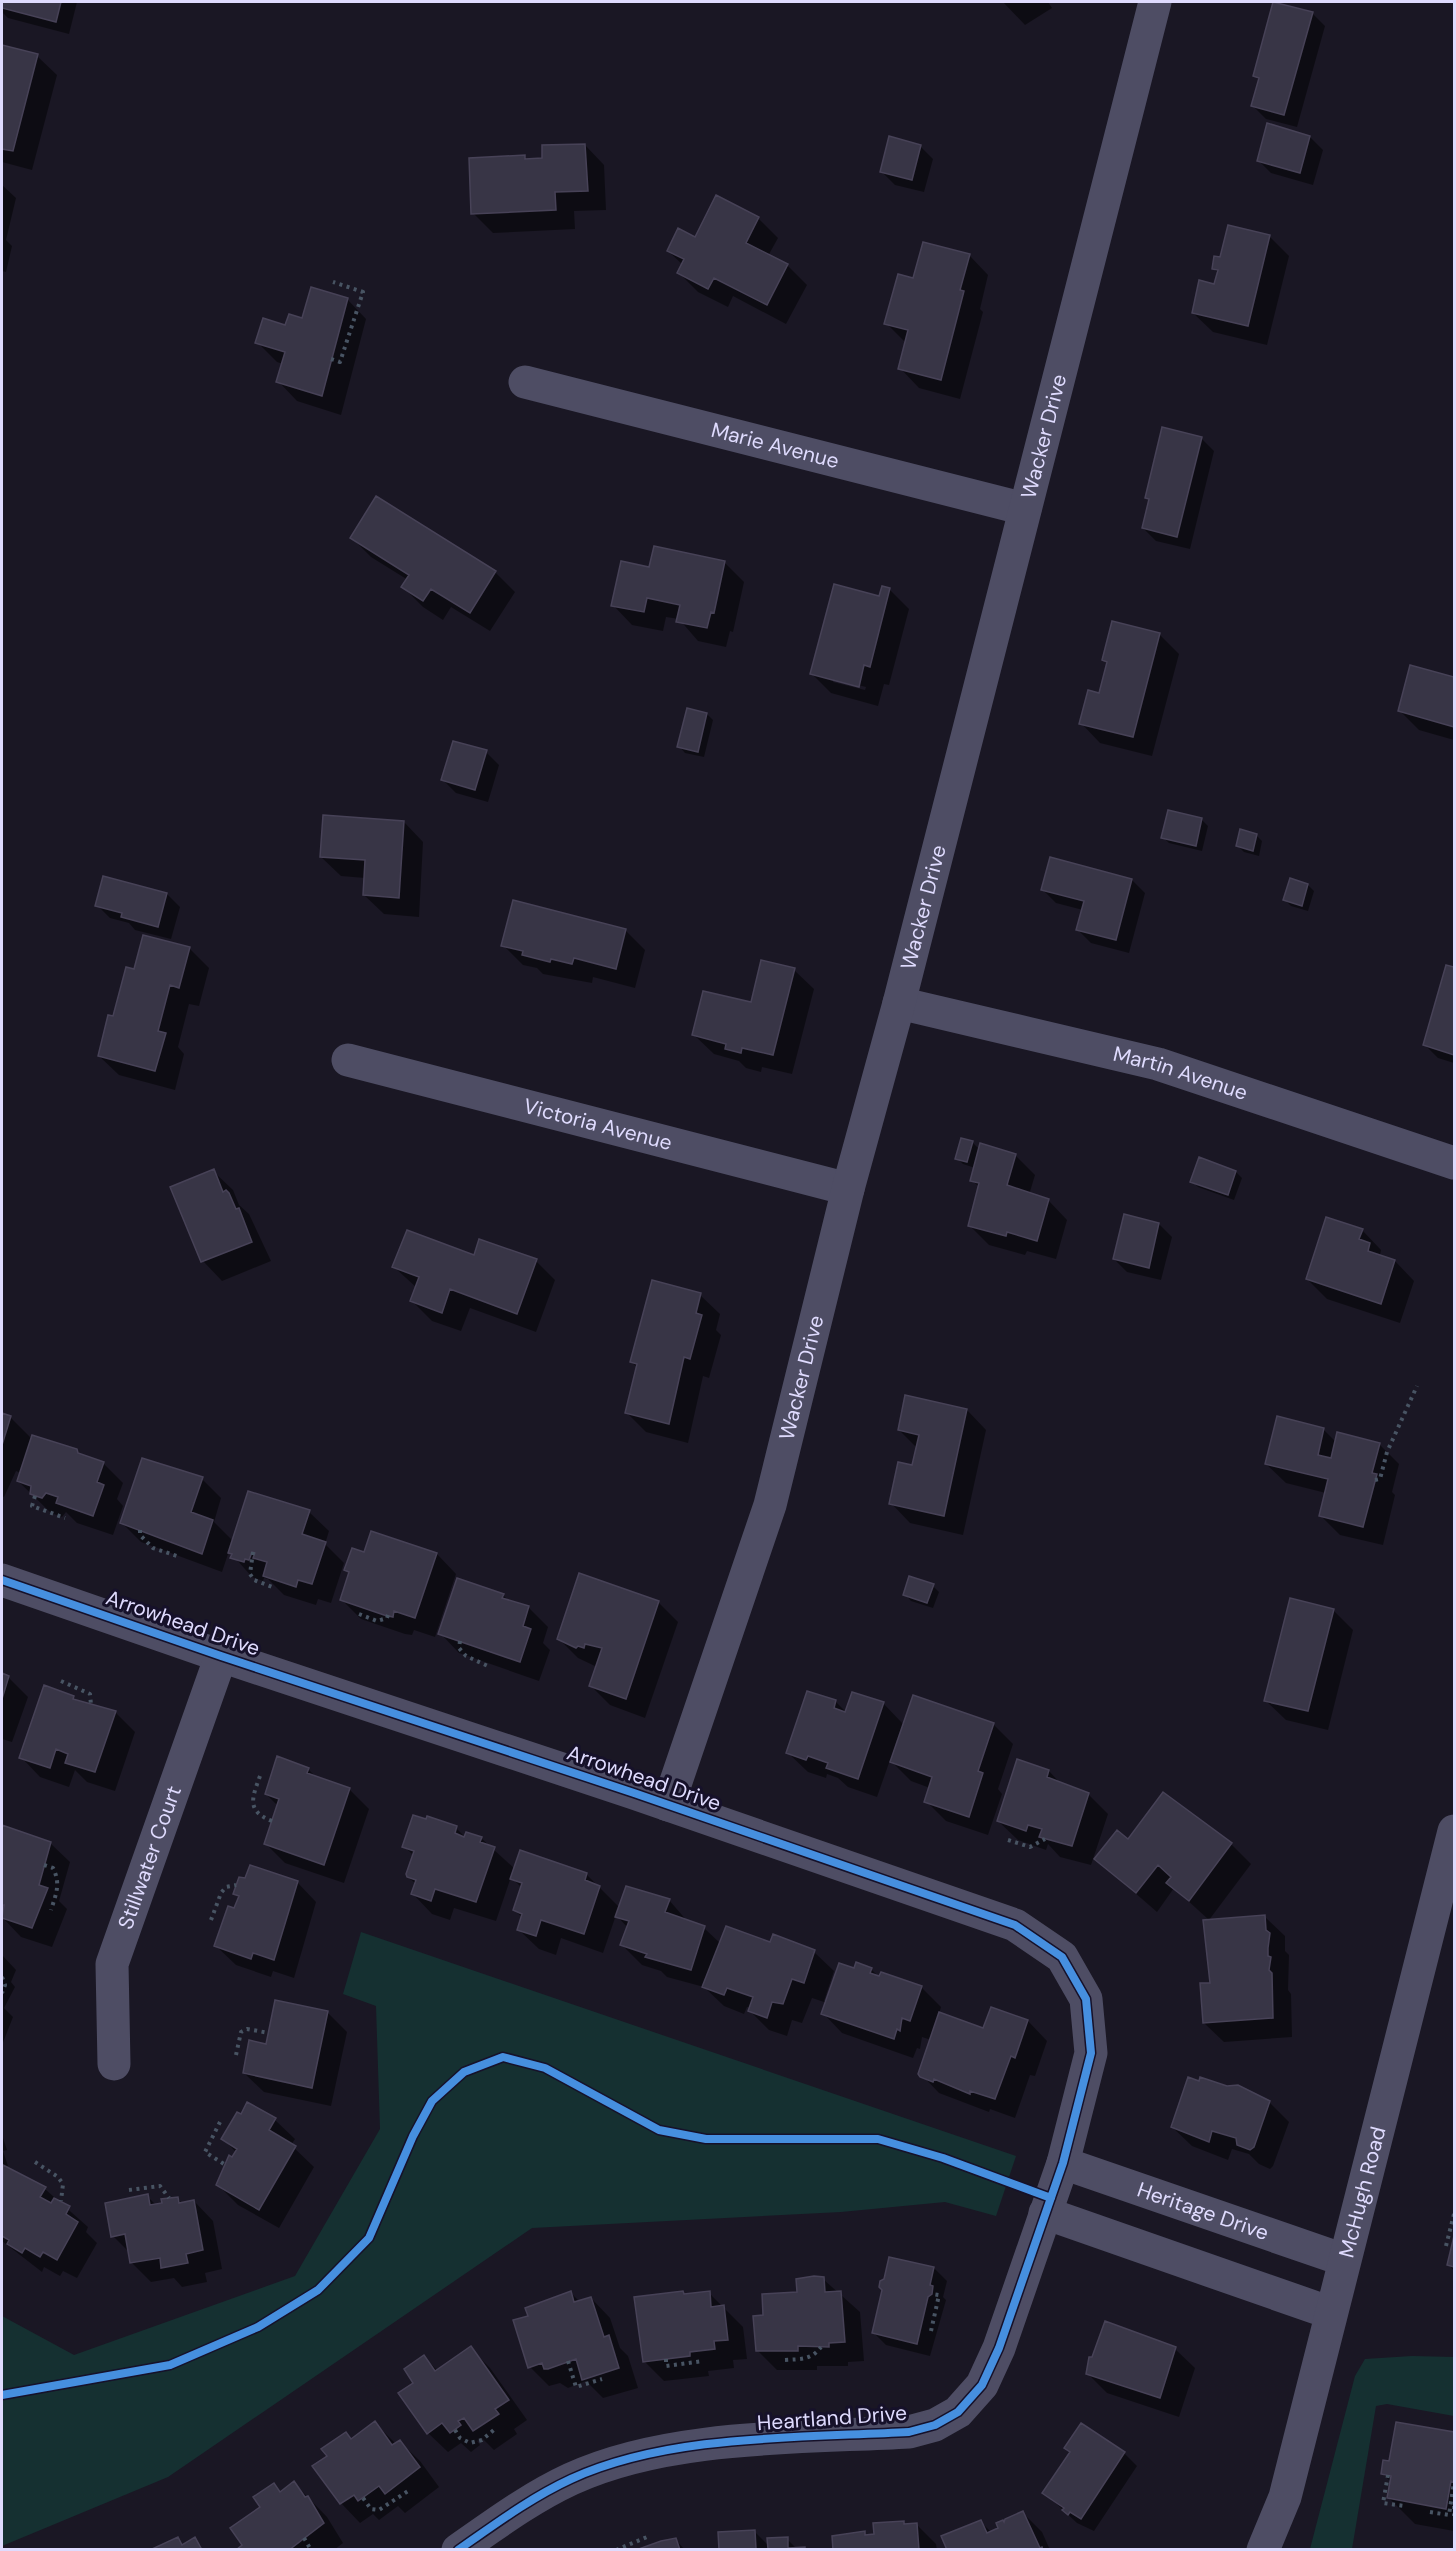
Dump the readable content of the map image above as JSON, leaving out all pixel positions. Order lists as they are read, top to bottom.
{
  "streets": {
    "street": [
      "Wacker Drive",
      "Marie Avenue",
      "Martin Avenue",
      "Victoria Avenue",
      "Arrowhead Drive",
      "Stillwater Court",
      "McHugh Road",
      "Heritage Drive",
      "Heartland Drive"
    ]
  },
  "crossings": [
    ["Wacker Drive", "Marie Avenue"],
    ["Wacker Drive", "Martin Avenue"],
    ["Wacker Drive", "Victoria Avenue"],
    ["Wacker Drive", "Arrowhead Drive"],
    ["Arrowhead Drive", "Stillwater Court"],
    ["Arrowhead Drive", "Heritage Drive"],
    ["Arrowhead Drive", "Heartland Drive"],
    ["McHugh Road", "Heritage Drive"],
    ["Heritage Drive", "Heartland Drive"]
  ]
}
